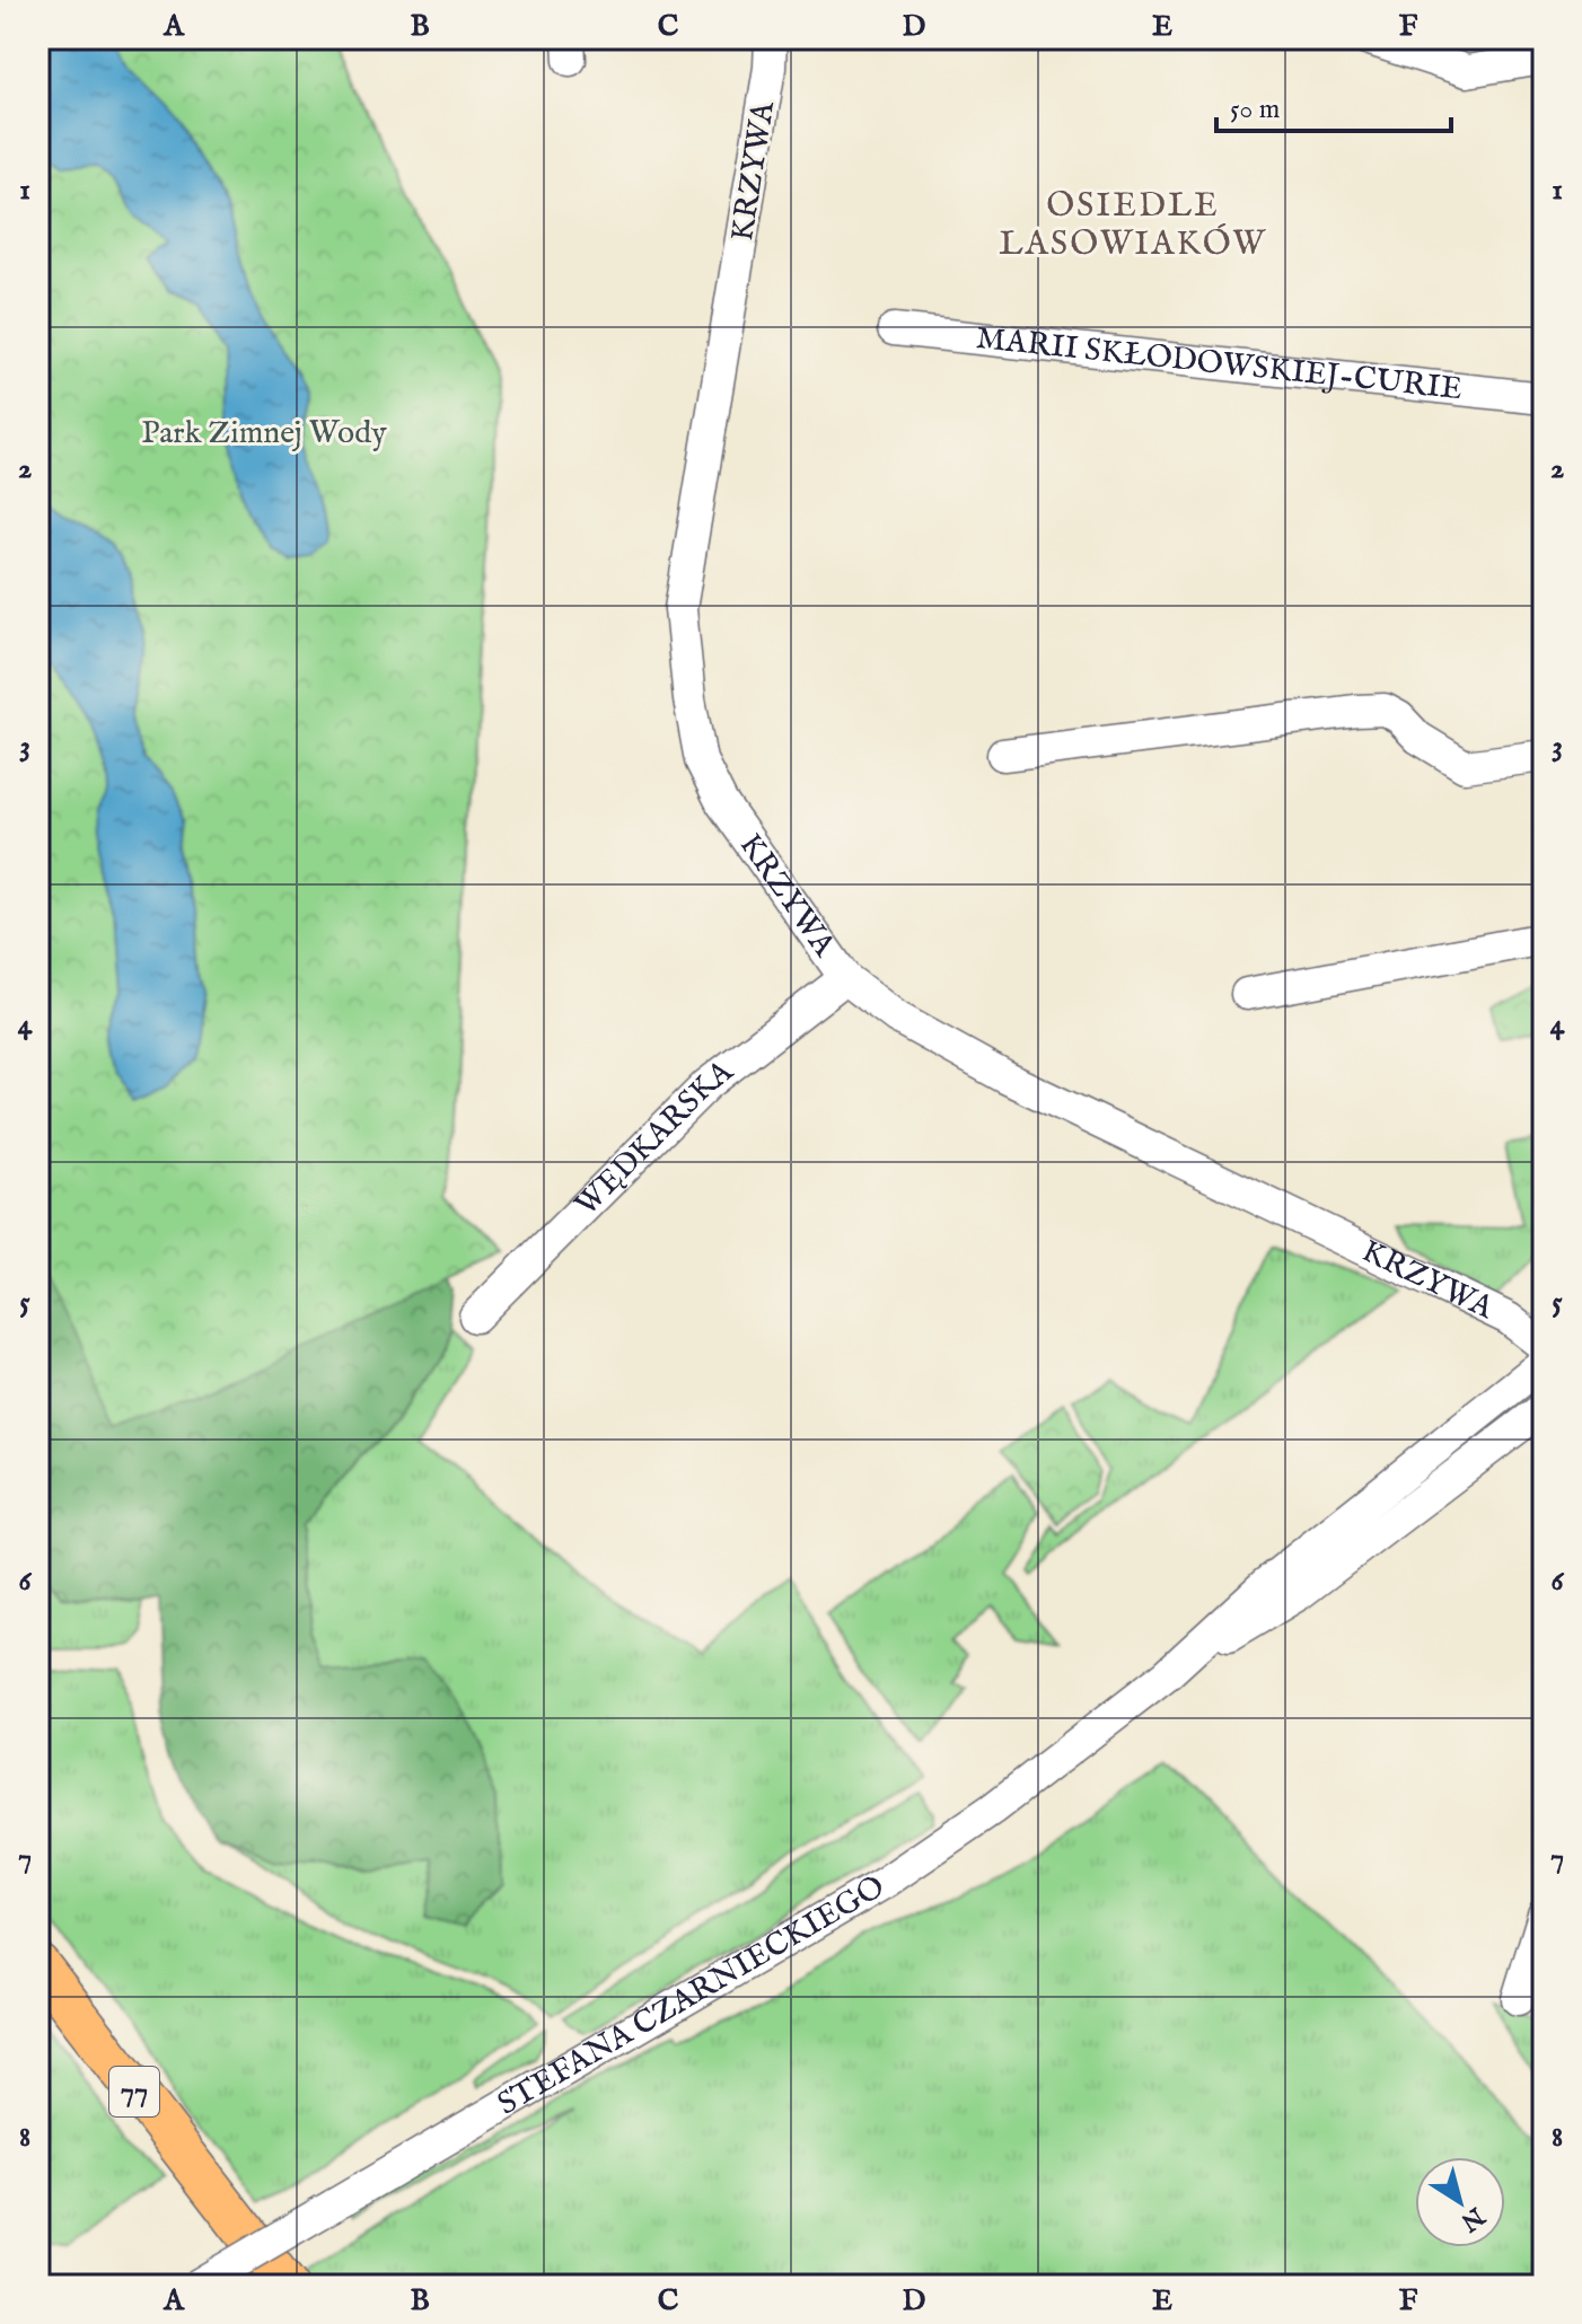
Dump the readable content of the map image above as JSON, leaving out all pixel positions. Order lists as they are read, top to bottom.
{
  "streets": {
    "main road": ["77"],
    "street": [
      "KRZYWA",
      "MARII SKŁODOWSKIEJ-CURIE",
      "WĘDKARSKA",
      "STEFANA CZARNIECKIEGO"
    ]
  },
  "crossings": [
    ["KRZYWA", "WĘDKARSKA"]
  ],
  "districts": ["OSIEDLE LASOWIAKÓW"],
  "parks": ["Park Zimnej Wody"],
  "scale_bar": "50 m",
  "north": "bottom right",
  "grid": {
    "columns": [
      "A",
      "B",
      "C",
      "D",
      "E",
      "F"
    ],
    "rows": [
      "1",
      "2",
      "3",
      "4",
      "5",
      "6",
      "7",
      "8"
    ]
  }
}
